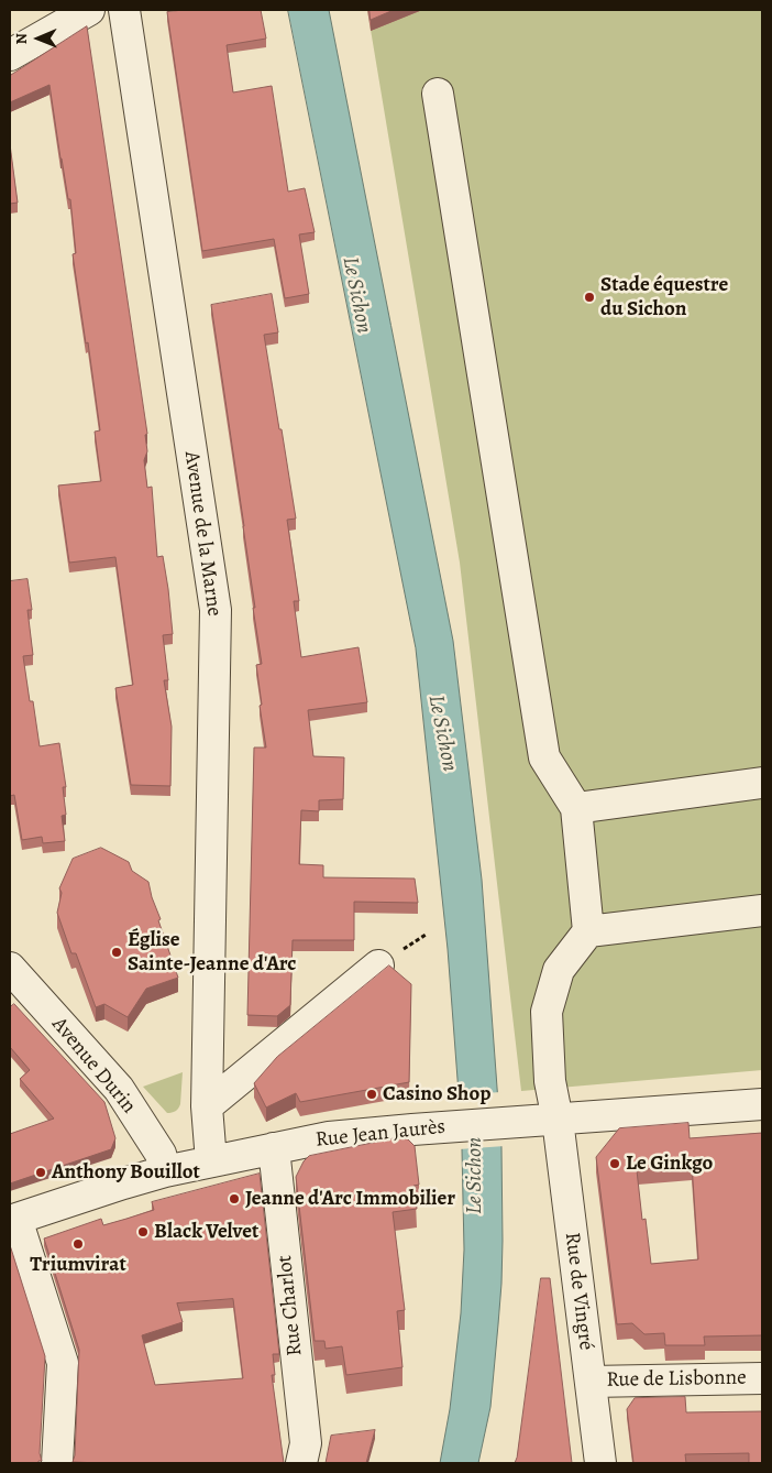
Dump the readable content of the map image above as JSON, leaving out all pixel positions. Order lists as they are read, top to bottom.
{
  "streets": {
    "street": [
      "Avenue de la Marne",
      "Avenue Durin",
      "Rue Jean Jaurès",
      "Rue de Vingré",
      "Rue Charlot",
      "Rue de Lisbonne"
    ]
  },
  "crossings": [
    ["Avenue de la Marne", "Rue Jean Jaurès"],
    ["Avenue Durin", "Rue Jean Jaurès"],
    ["Rue Jean Jaurès", "Rue de Vingré"],
    ["Rue Jean Jaurès", "Rue Charlot"],
    ["Rue de Vingré", "Rue de Lisbonne"]
  ],
  "water": ["Le Sichon"],
  "places": [
    "Stade équestre du Sichon",
    "Église Sainte-Jeanne d'Arc",
    "Casino Shop",
    "Le Ginkgo",
    "Anthony Bouillot",
    "Jeanne d'Arc Immobilier",
    "Black Velvet",
    "Triumvirat"
  ],
  "north": "left"
}
